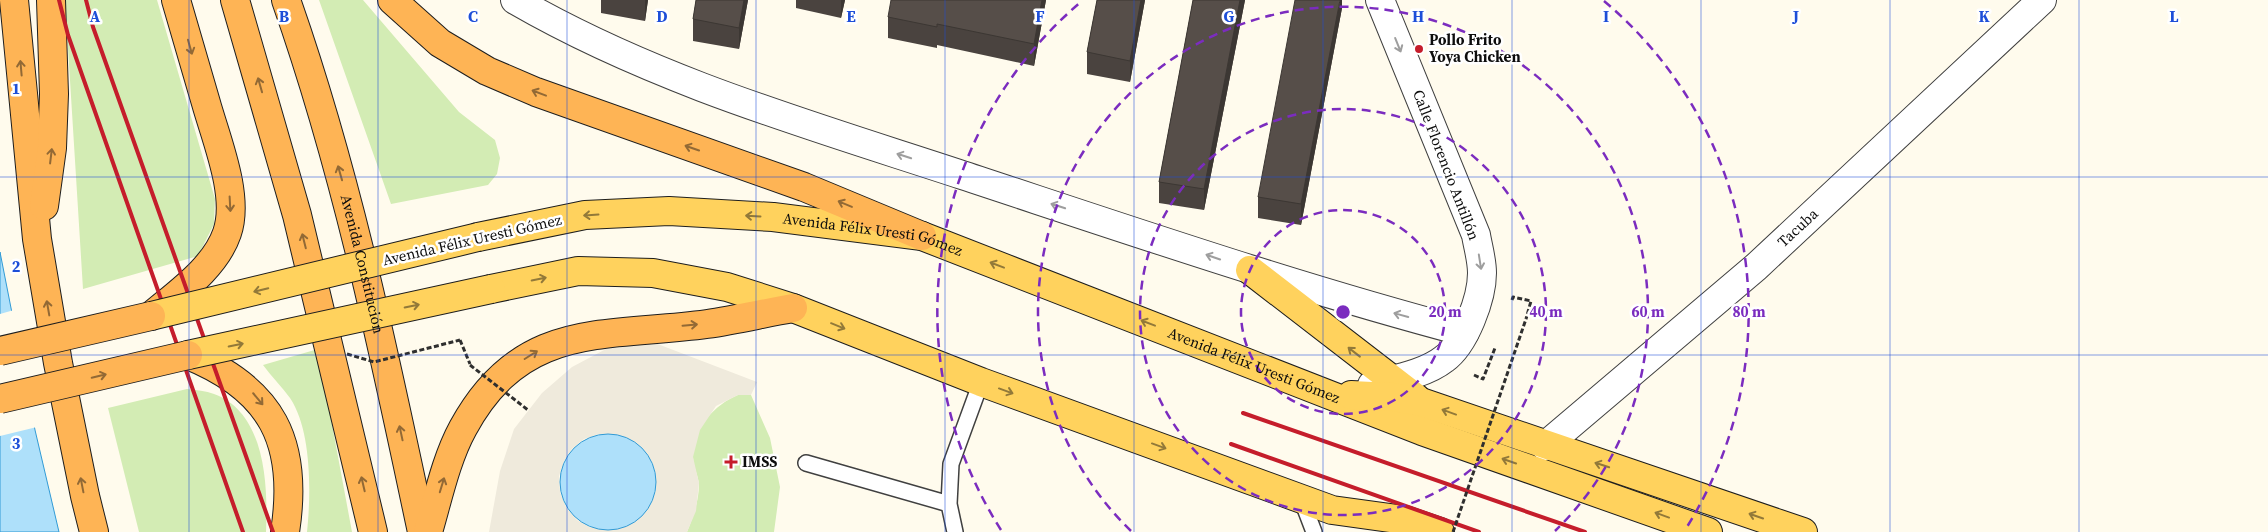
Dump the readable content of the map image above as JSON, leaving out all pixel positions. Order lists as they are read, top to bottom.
{
  "streets": {
    "highway": ["Avenida Félix Uresti Gómez", "Avenida Constitución"],
    "street": ["Calle Florencio Antillón", "Tacuba"]
  },
  "crossings": [
    ["Calle Florencio Antillón", "Avenida Félix Uresti Gómez"]
  ],
  "one_way": ["Calle Florencio Antillón"],
  "places": {
    "other": ["Pollo Frito Yoya Chicken"],
    "health": ["IMSS"]
  },
  "grid": {
    "columns": [
      "A",
      "B",
      "C",
      "D",
      "E",
      "F",
      "G",
      "H",
      "I",
      "J",
      "K",
      "L"
    ],
    "rows": ["1", "2", "3"]
  },
  "rings": [
    "20 m",
    "40 m",
    "60 m",
    "80 m"
  ]
}
